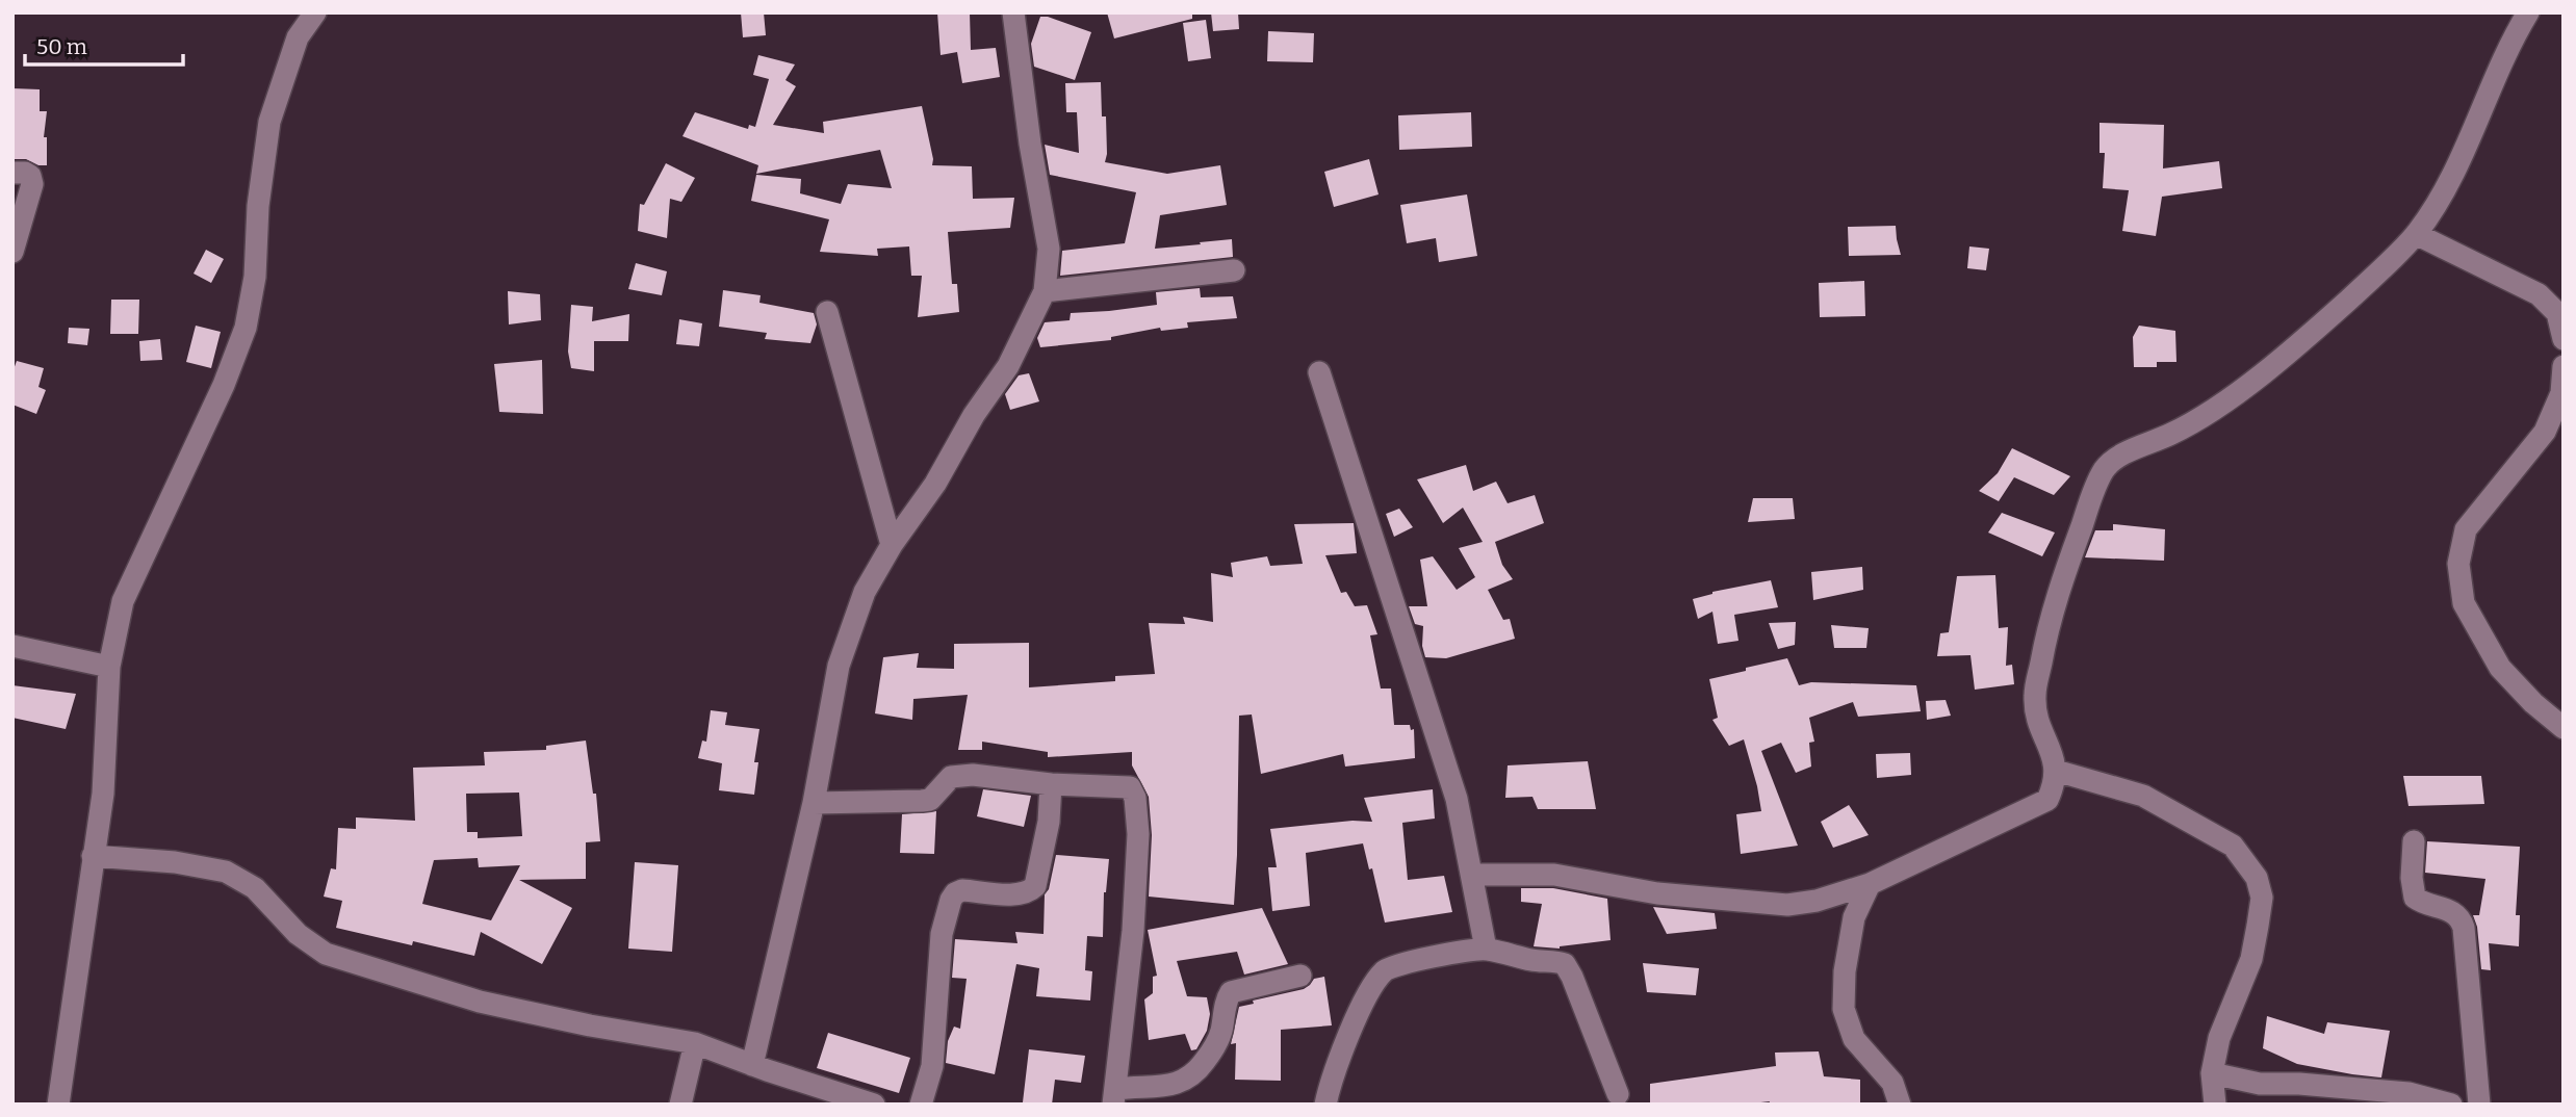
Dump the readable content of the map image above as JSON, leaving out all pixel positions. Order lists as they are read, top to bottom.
{
  "scale_bar": "50 m"
}
